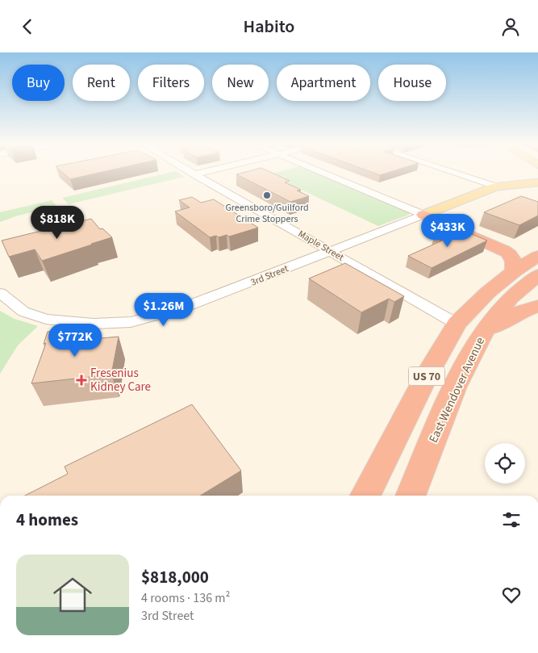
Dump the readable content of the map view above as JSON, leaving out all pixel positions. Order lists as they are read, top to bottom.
{
  "streets": {
    "highway": ["US 70", "East Wendover Avenue"],
    "main road": ["3rd Street"],
    "street": ["Maple Street"]
  },
  "crossings": [
    ["Maple Street", "3rd Street"],
    ["Maple Street", "US 70"]
  ],
  "places": {
    "other": ["Greensboro/Guilford Crime Stoppers"],
    "health": ["Fresenius Kidney Care"]
  },
  "page": {
    "header": "Habito",
    "chip": [
      "Buy",
      "Rent",
      "Filters",
      "New",
      "Apartment",
      "House"
    ],
    "price": [
      "$818K",
      "$433K",
      "$1.26M",
      "$772K"
    ],
    "heading": "4 homes",
    "list": [
      {
        "name": "$818,000",
        "note": "4 rooms · 136 m² · 3rd Street"
      }
    ]
  }
}
